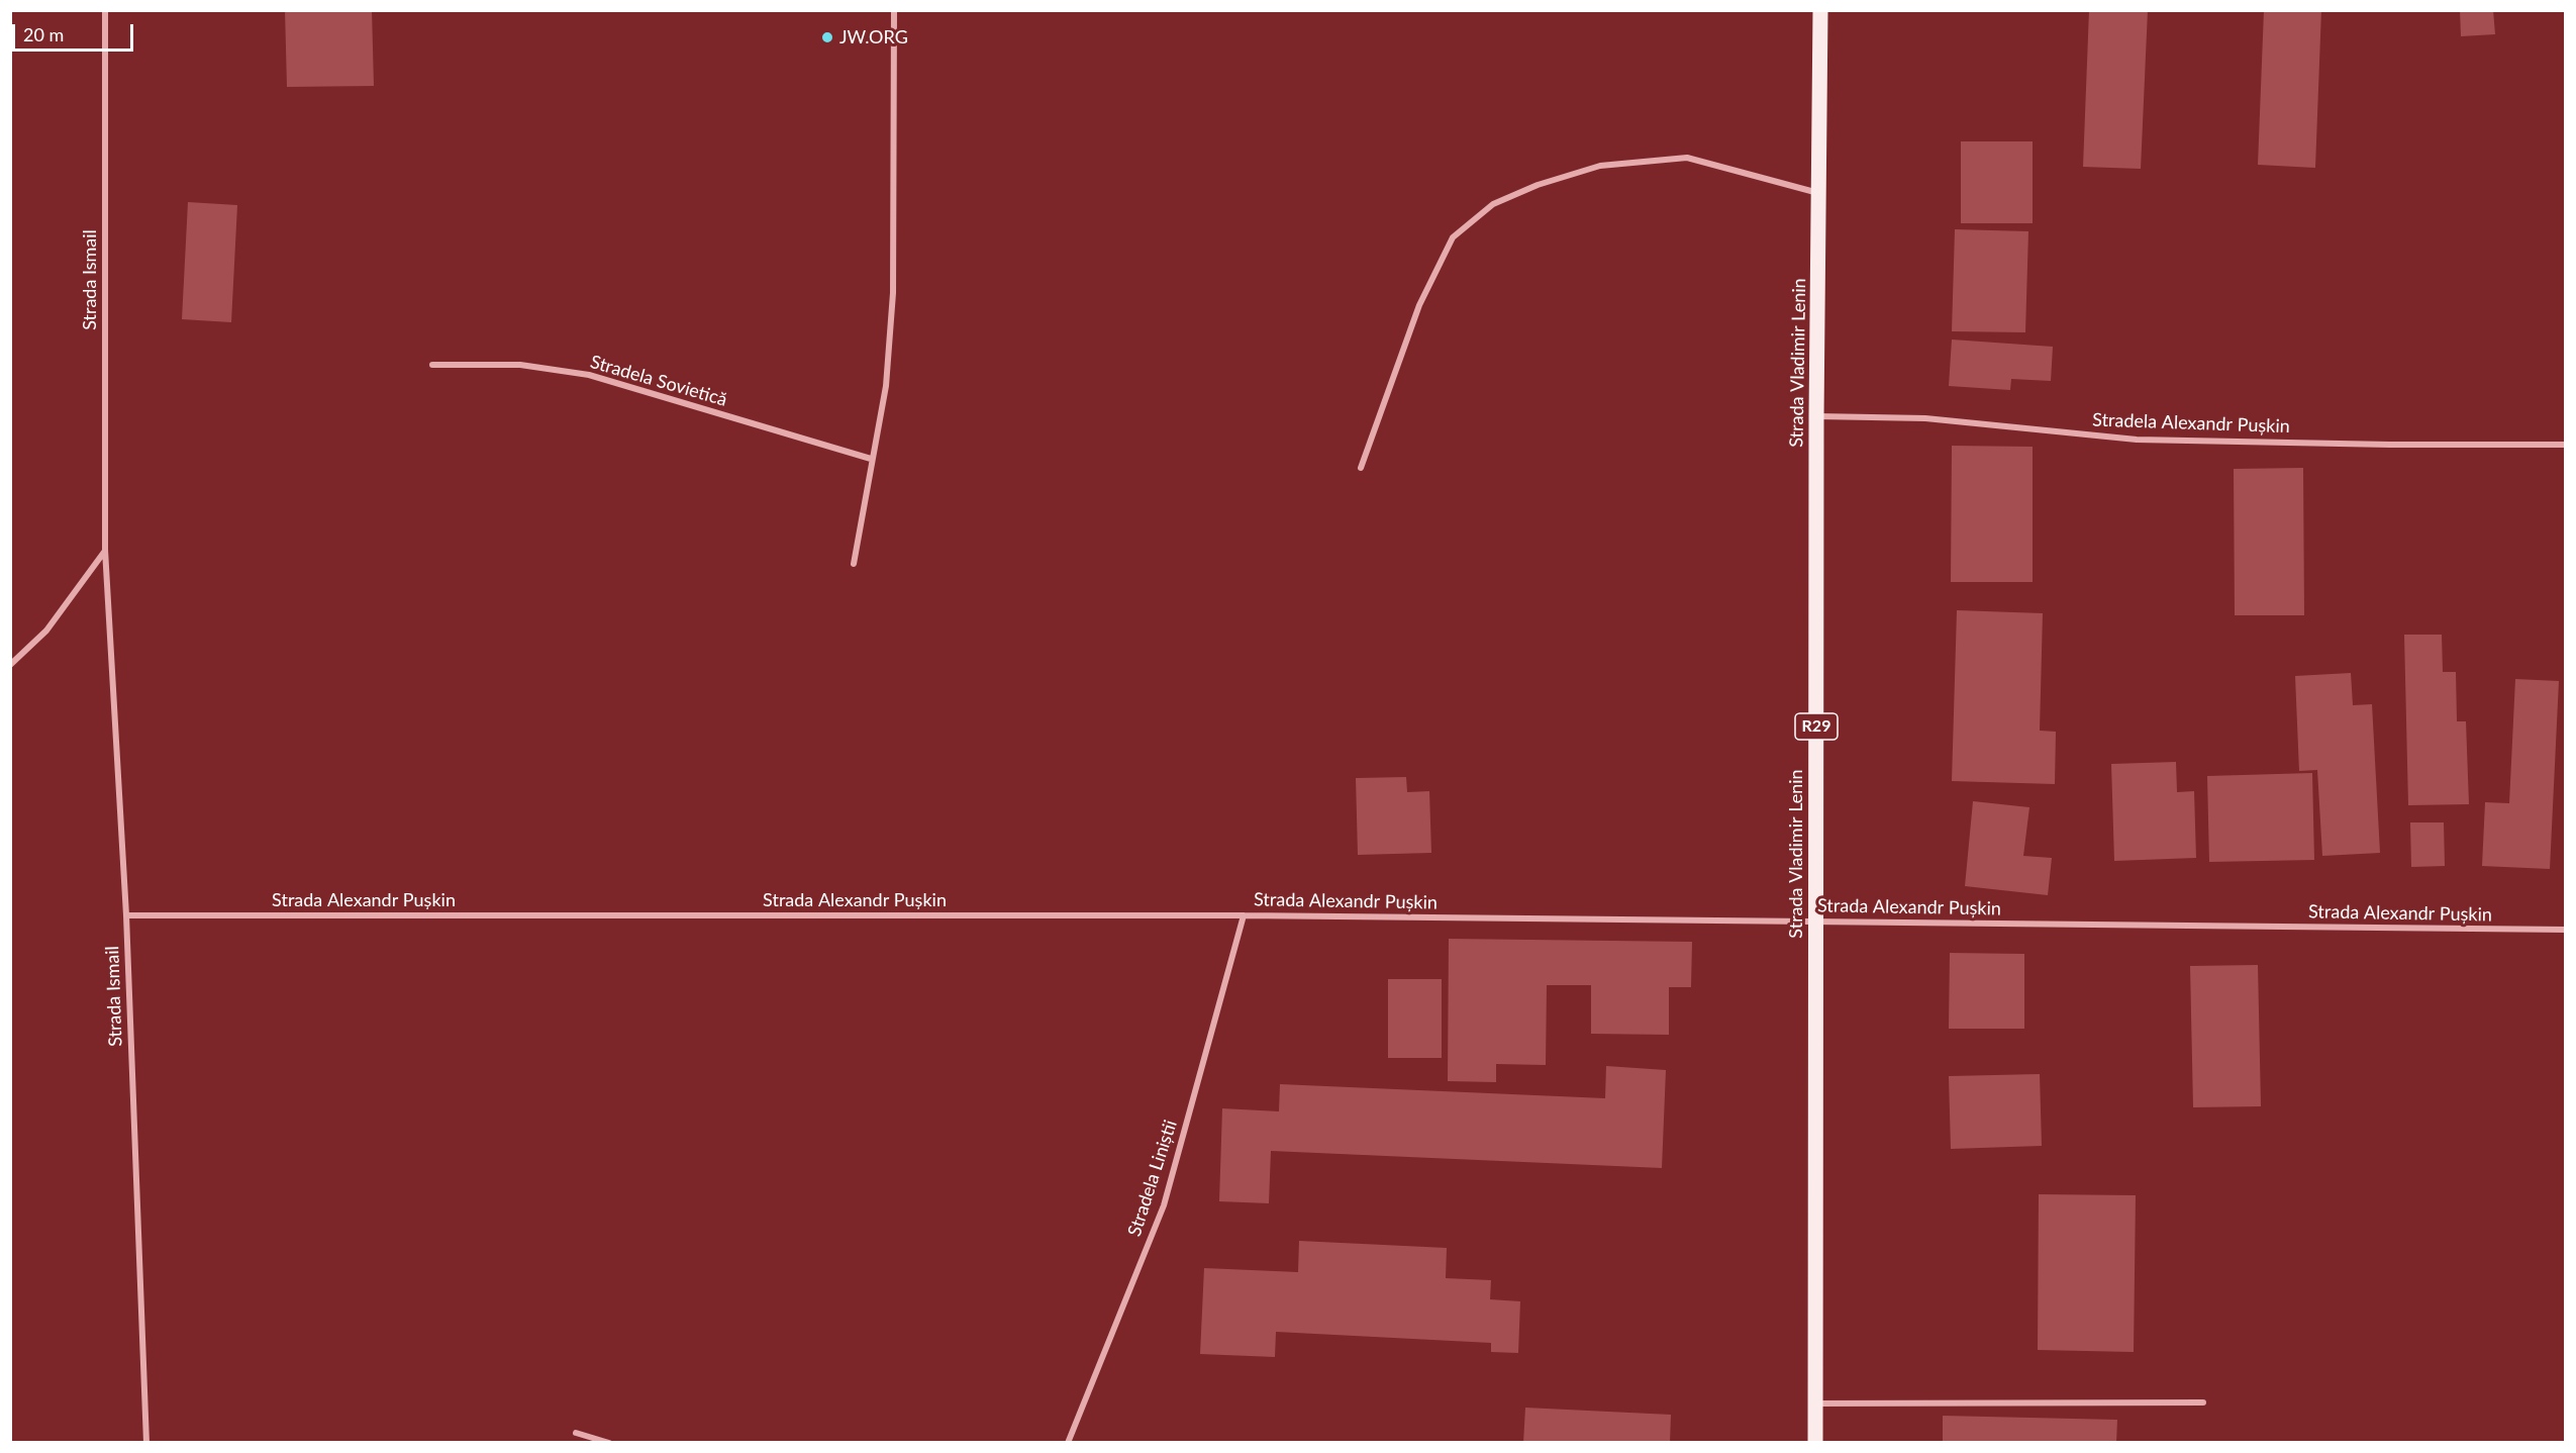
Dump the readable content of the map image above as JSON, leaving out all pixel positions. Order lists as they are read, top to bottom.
{
  "streets": {
    "main road": ["Strada Vladimir Lenin", "R29"],
    "street": [
      "Strada Ismail",
      "Stradela Sovietică",
      "Stradela Alexandr Pușkin",
      "Strada Alexandr Pușkin",
      "Stradela Liniștii"
    ]
  },
  "crossings": [
    ["Strada Ismail", "Strada Alexandr Pușkin"],
    ["Strada Vladimir Lenin", "Stradela Alexandr Pușkin"],
    ["Strada Vladimir Lenin", "Strada Alexandr Pușkin"],
    ["Strada Alexandr Pușkin", "Stradela Liniștii"]
  ],
  "places": ["JW.ORG"],
  "scale_bar": "20 m"
}
